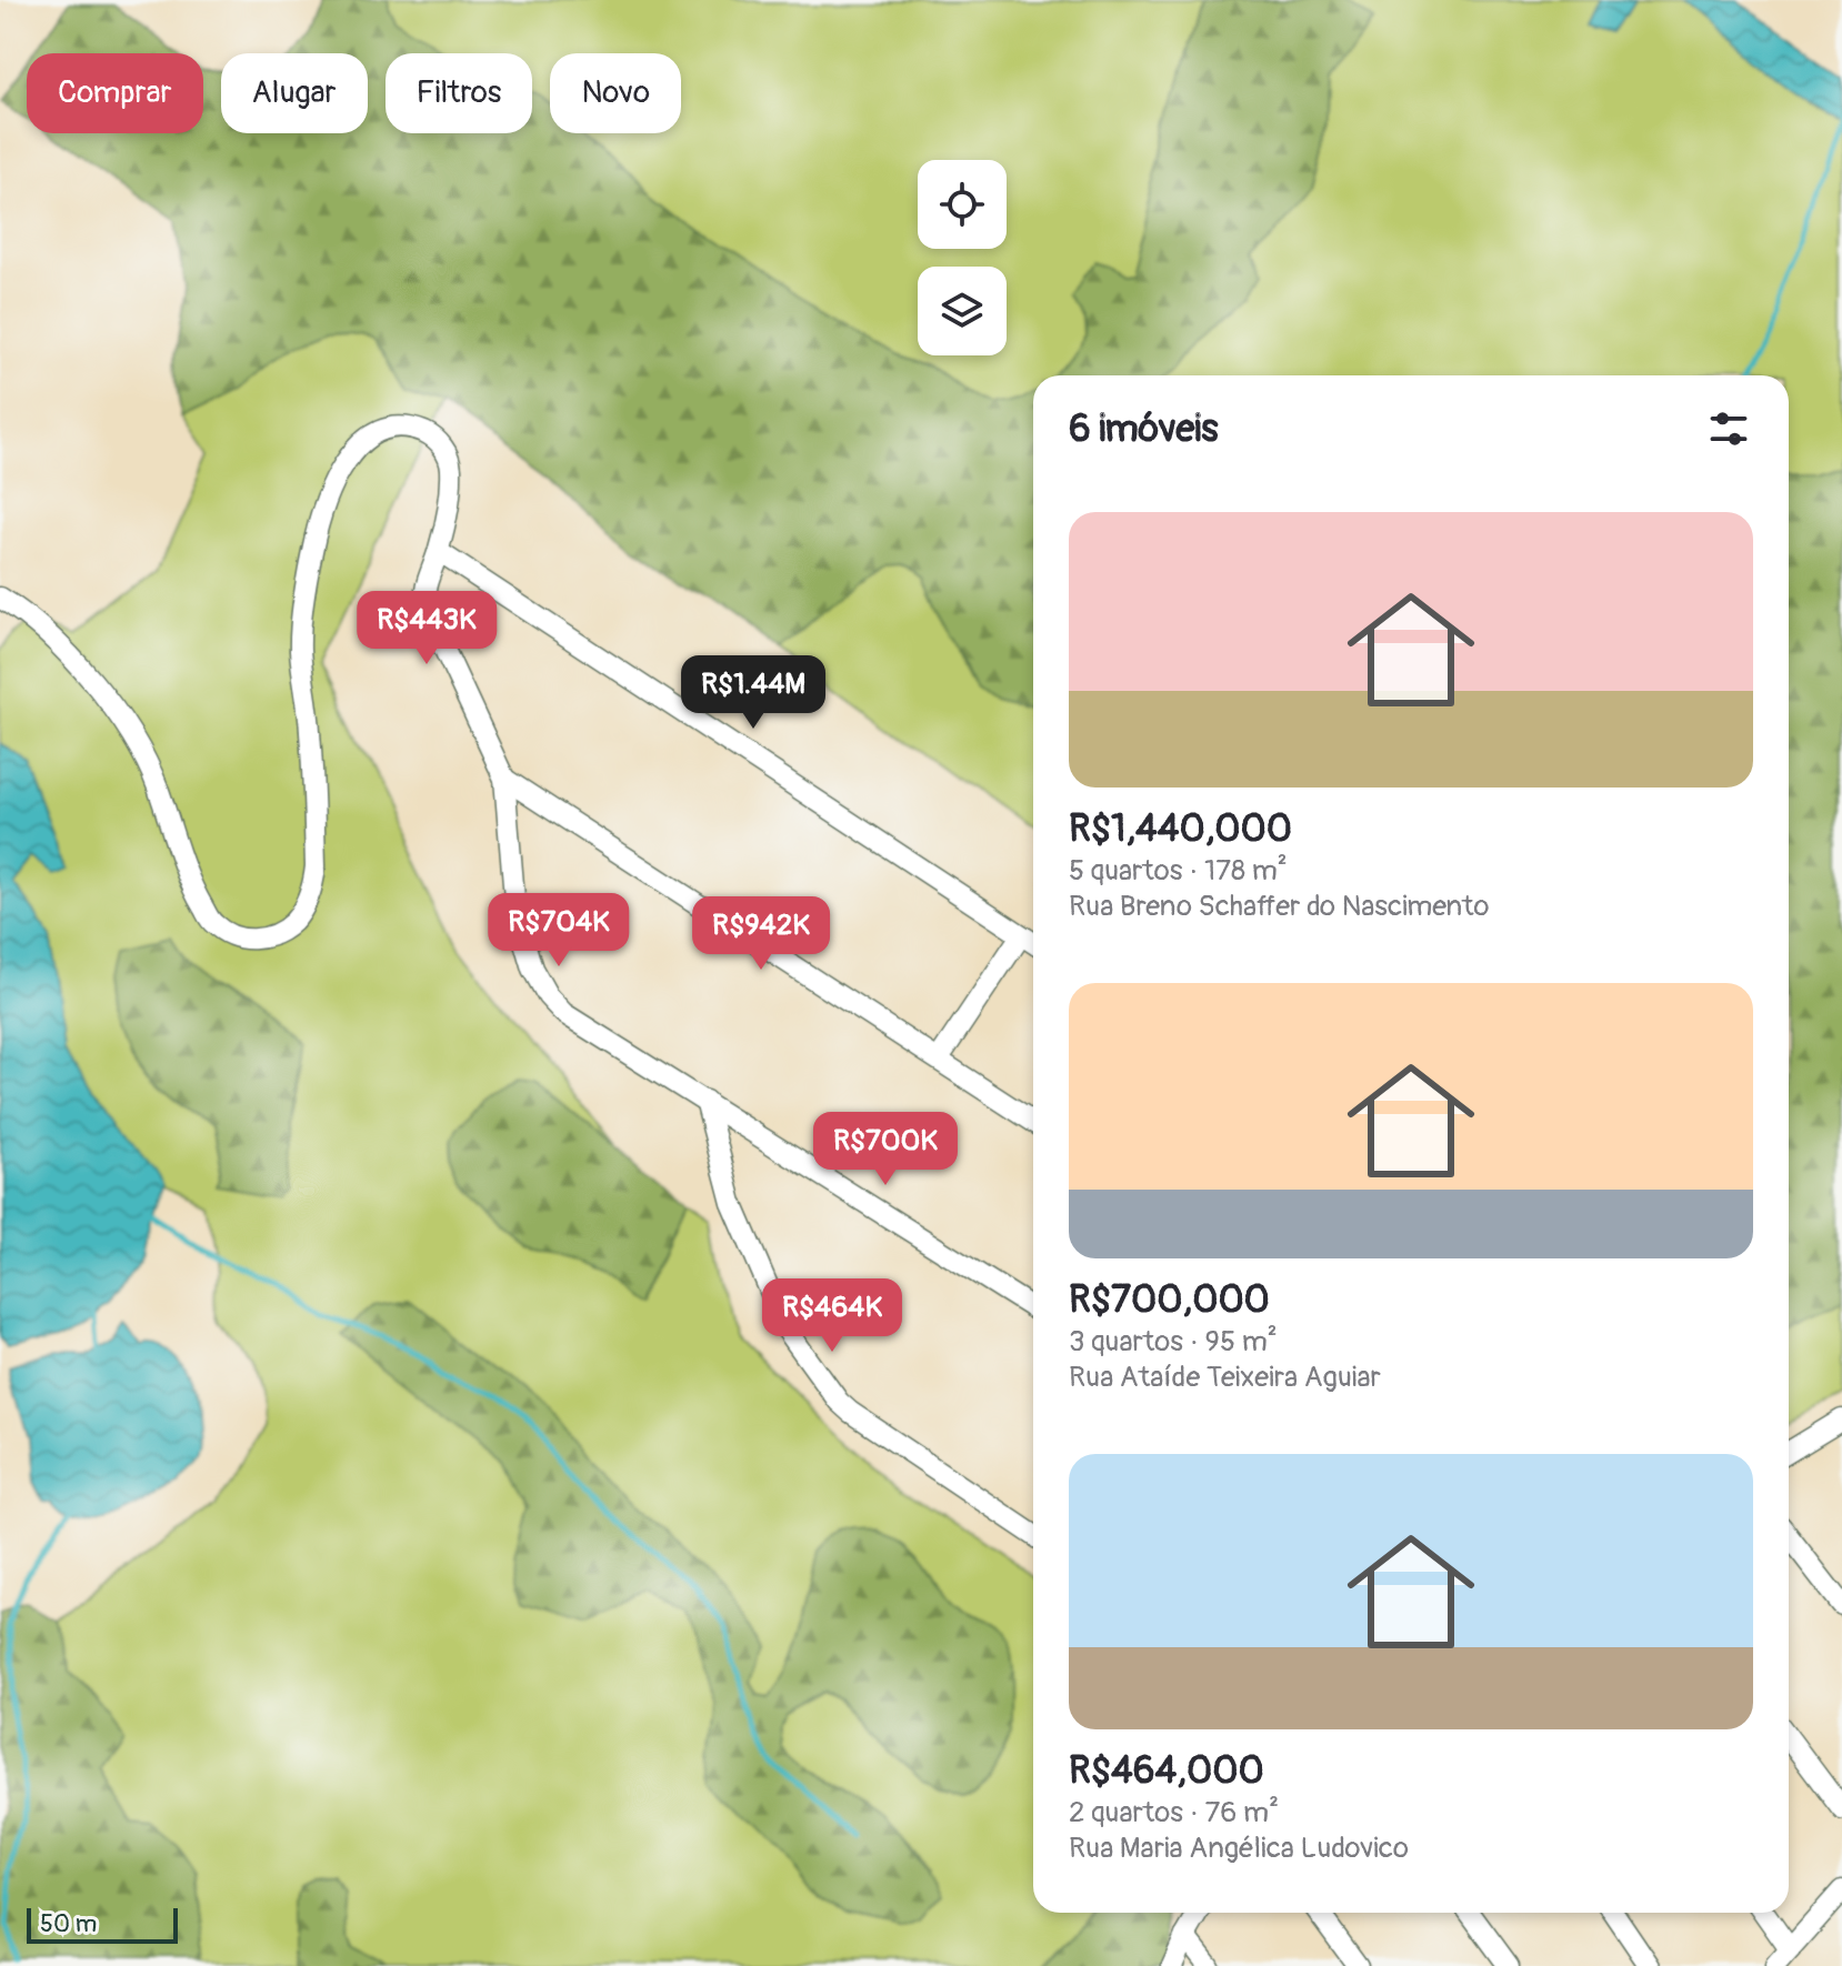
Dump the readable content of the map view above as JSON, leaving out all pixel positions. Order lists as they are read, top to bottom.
{
  "scale_bar": "50 m",
  "page": {
    "chip": [
      "Comprar",
      "Alugar",
      "Filtros",
      "Novo"
    ],
    "heading": "6 imóveis",
    "list": [
      {
        "name": "R$1,440,000",
        "note": "5 quartos · 178 m² · Rua Breno Schaffer do Nascimento"
      },
      {
        "name": "R$700,000",
        "note": "3 quartos · 95 m² · Rua Ataíde Teixeira Aguiar"
      },
      {
        "name": "R$464,000",
        "note": "2 quartos · 76 m² · Rua Maria Angélica Ludovico"
      }
    ],
    "price": [
      "R$443K",
      "R$1.44M",
      "R$704K",
      "R$942K",
      "R$700K",
      "R$464K"
    ],
    "scale": "50 m"
  }
}
